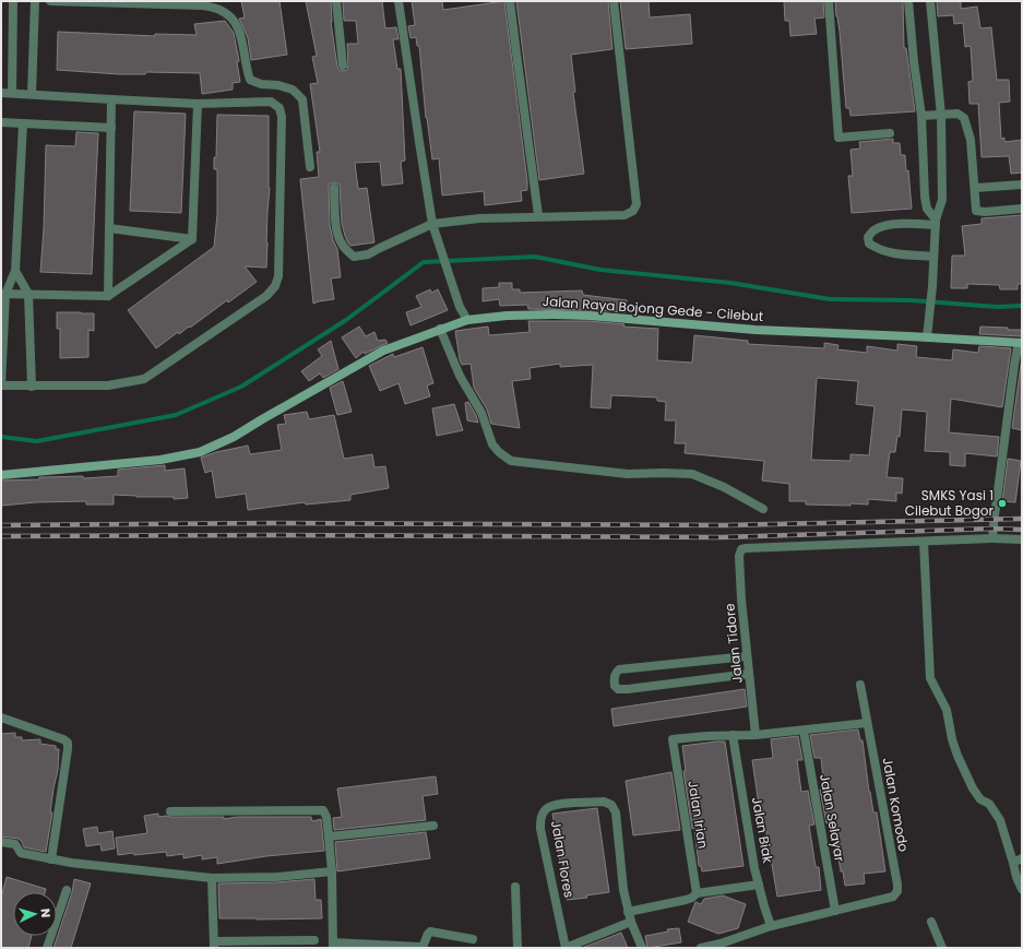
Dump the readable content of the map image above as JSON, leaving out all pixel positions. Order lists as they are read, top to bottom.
{
  "streets": {
    "main road": ["Jalan Raya Bojong Gede - Cilebut"],
    "street": [
      "Jalan Tidore",
      "Jalan Komodo",
      "Jalan Irian",
      "Jalan Selayar",
      "Jalan Biak",
      "Jalan Flores"
    ]
  },
  "crossings": [
    ["Jalan Komodo", "Jalan Selayar"],
    ["Jalan Irian", "Jalan Biak"]
  ],
  "places": ["SMKS Yasi 1 Cilebut Bogor"],
  "north": "right"
}
